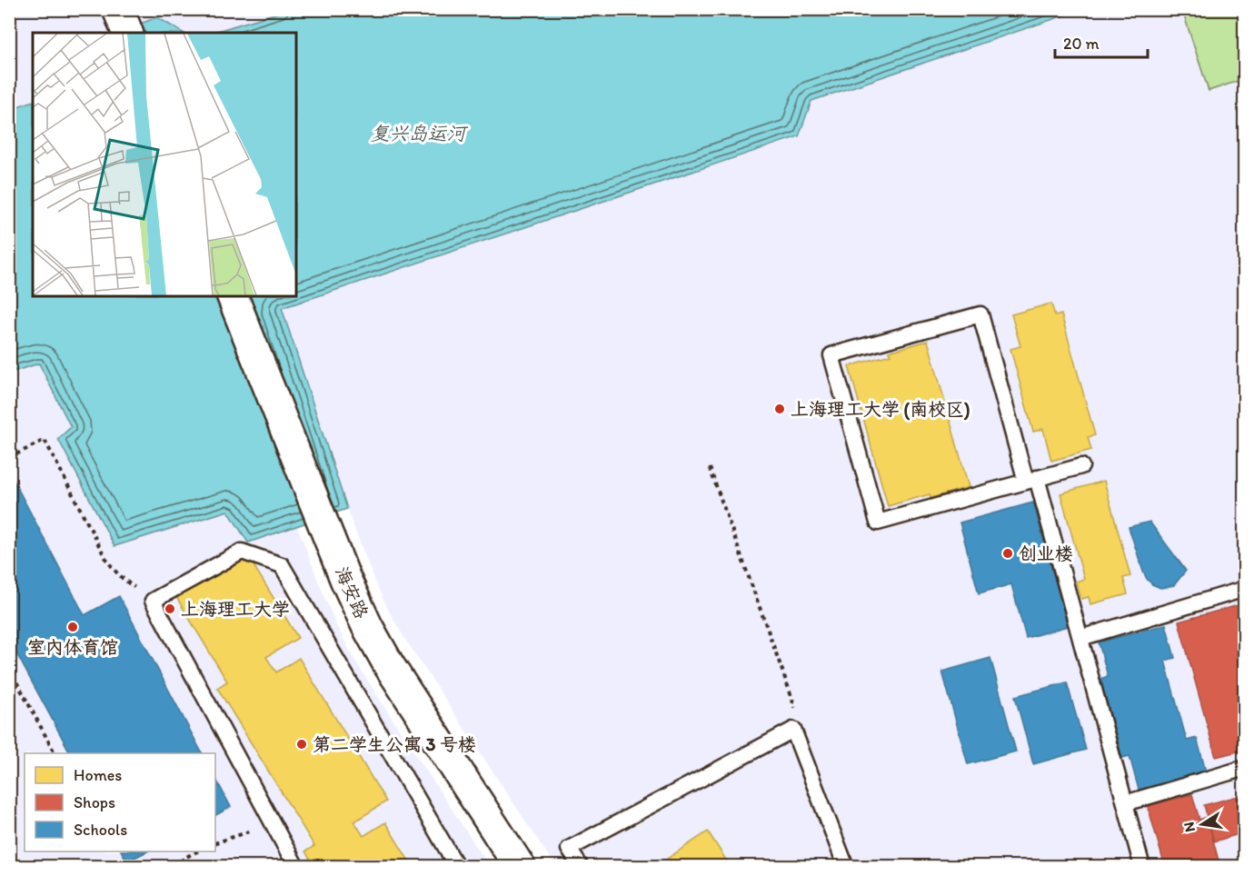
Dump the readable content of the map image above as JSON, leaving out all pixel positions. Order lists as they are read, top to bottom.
{
  "streets": {
    "street": ["海安路"]
  },
  "water": ["复兴岛运河"],
  "places": [
    "上海理工大学 (南校区)",
    "创业楼",
    "上海理工大学",
    "室内体育馆",
    "第二学生公寓 3 号楼"
  ],
  "legend": ["Homes", "Shops", "Schools"],
  "scale_bar": "20 m",
  "north": "left"
}
